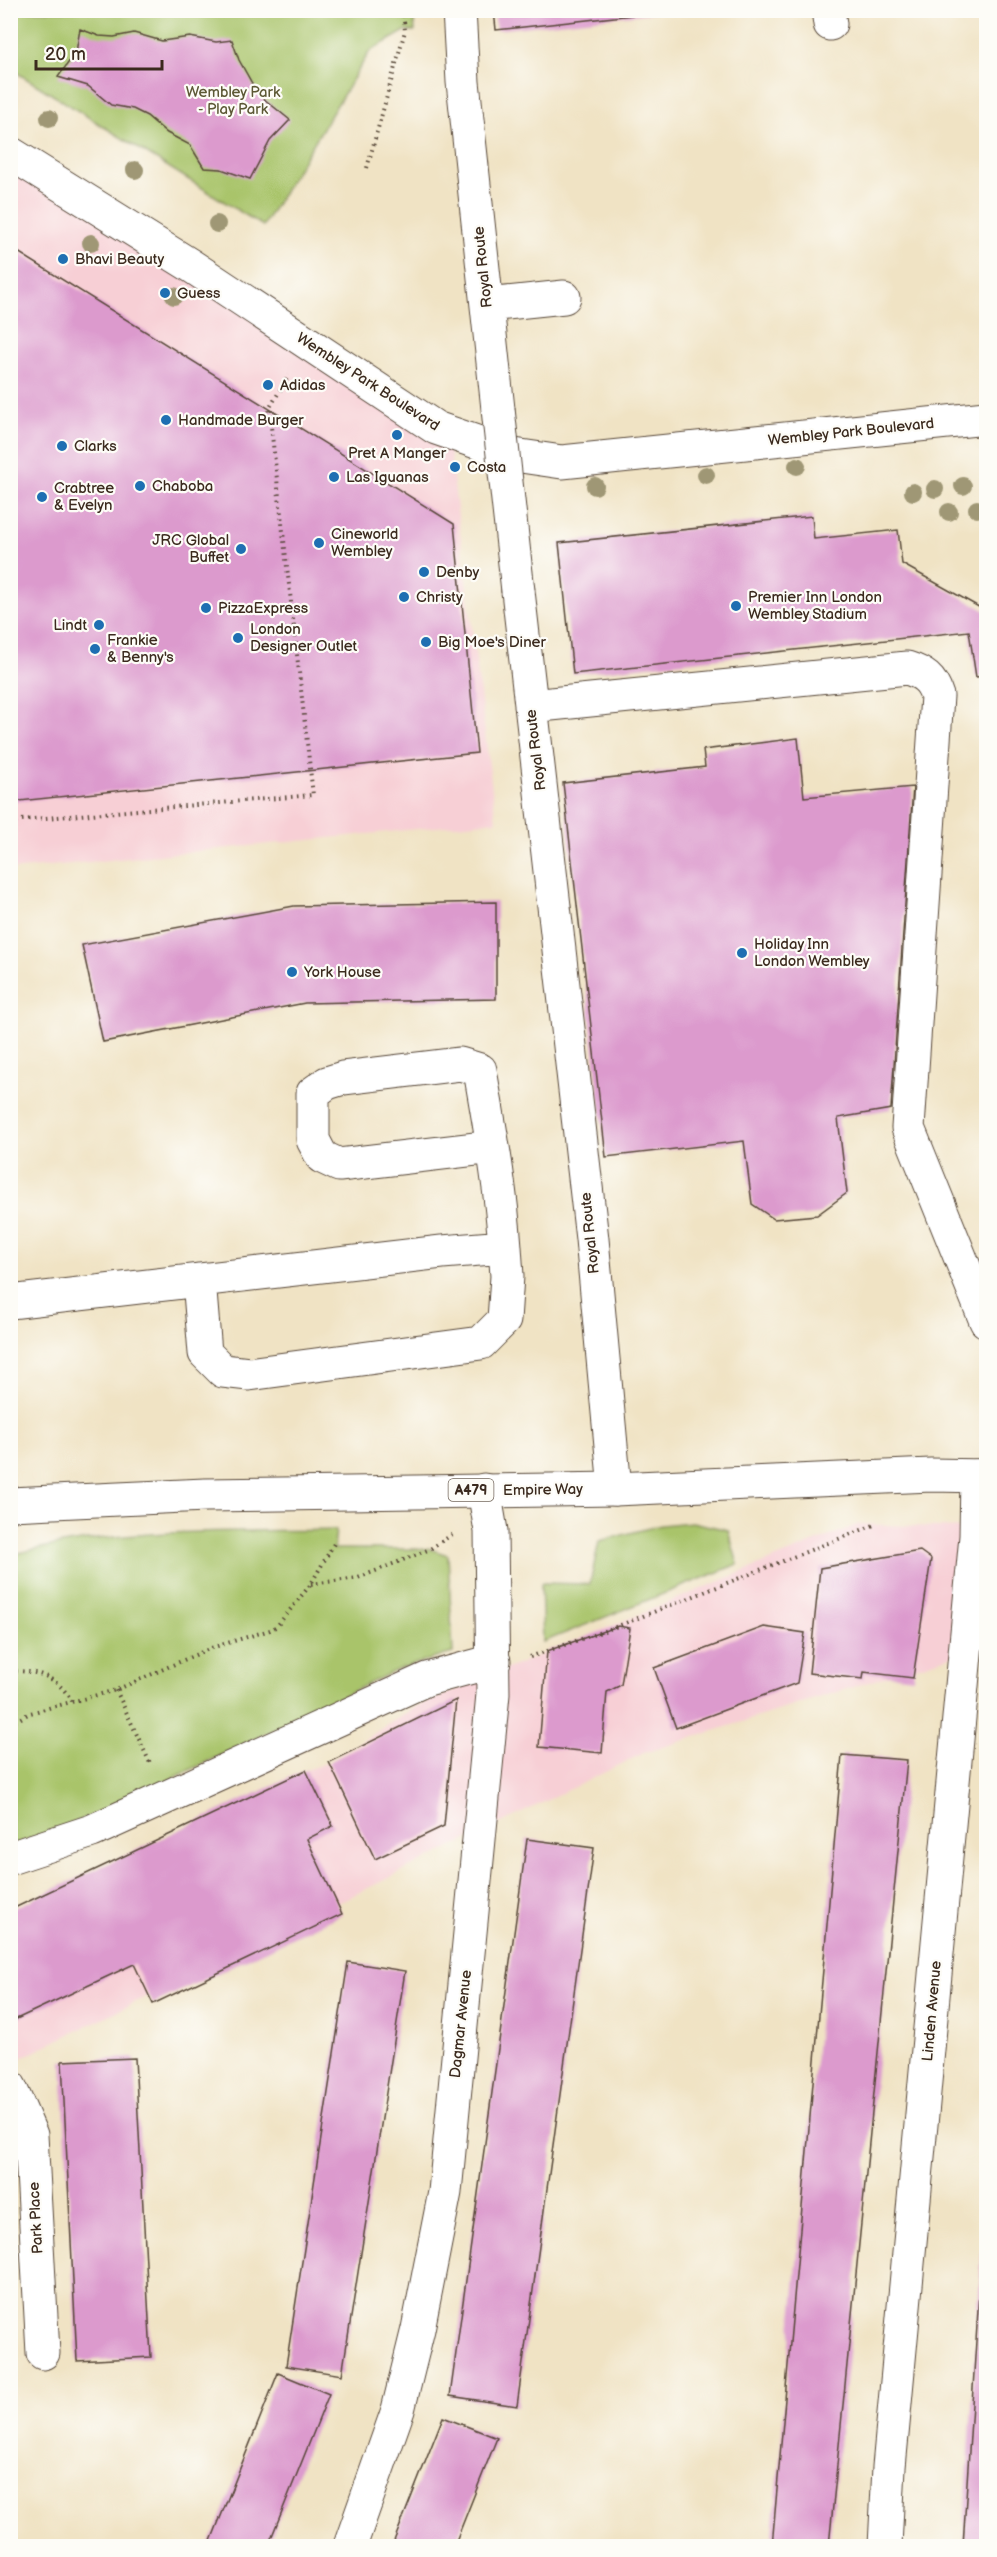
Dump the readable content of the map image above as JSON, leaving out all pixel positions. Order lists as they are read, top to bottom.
{
  "streets": {
    "street": [
      "Royal Route",
      "Wembley Park Boulevard",
      "A479",
      "Empire Way",
      "Linden Avenue",
      "Dagmar Avenue",
      "Park Place"
    ]
  },
  "crossings": [
    ["Royal Route", "Empire Way"],
    ["Empire Way", "Linden Avenue"],
    ["Empire Way", "Dagmar Avenue"]
  ],
  "parks": ["Wembley Park - Play Park"],
  "places": [
    "Bhavi Beauty",
    "Guess",
    "Adidas",
    "Handmade Burger",
    "Pret A Manger",
    "Clarks",
    "Costa",
    "Las Iguanas",
    "Chaboba",
    "Crabtree & Evelyn",
    "Cineworld Wembley",
    "JRC Global Buffet",
    "Denby",
    "Christy",
    "Premier Inn London Wembley Stadium",
    "PizzaExpress",
    "Lindt",
    "London Designer Outlet",
    "Big Moe's Diner",
    "Frankie & Benny's",
    "Holiday Inn London Wembley",
    "York House"
  ],
  "scale_bar": "20 m"
}
